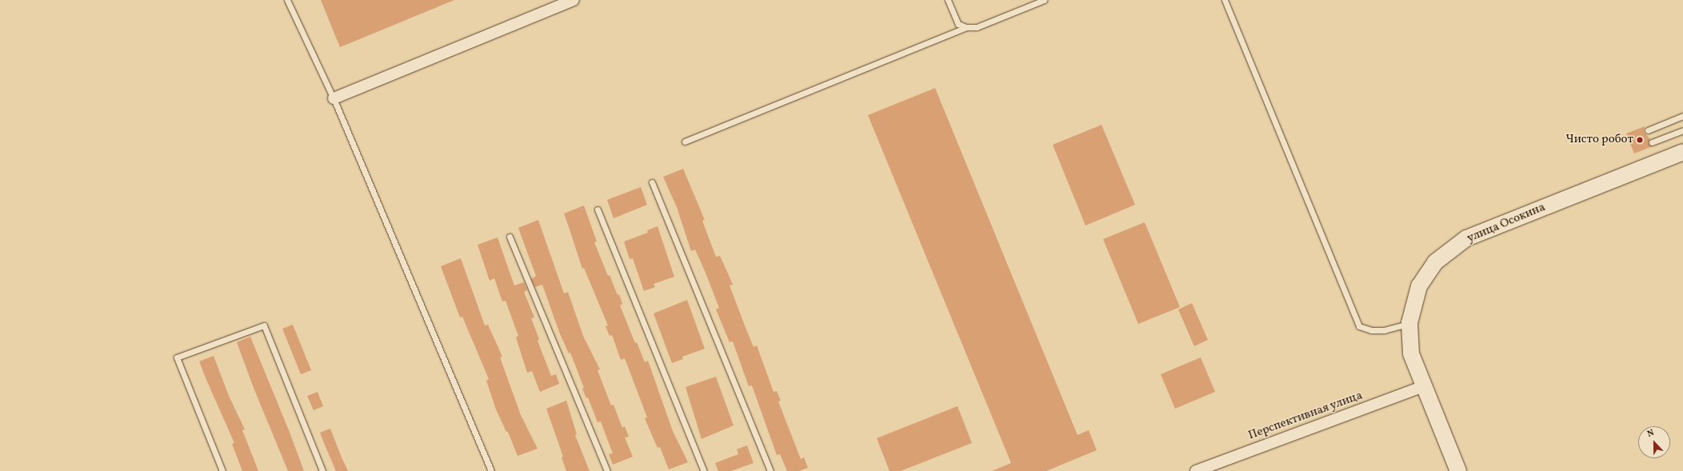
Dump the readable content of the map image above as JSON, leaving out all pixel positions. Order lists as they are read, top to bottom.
{
  "streets": {
    "main road": ["улица Осокина"],
    "street": ["Перспективная улица"]
  },
  "crossings": [
    ["улица Осокина", "Перспективная улица"]
  ],
  "places": ["Чисто робот"],
  "north": "top"
}
